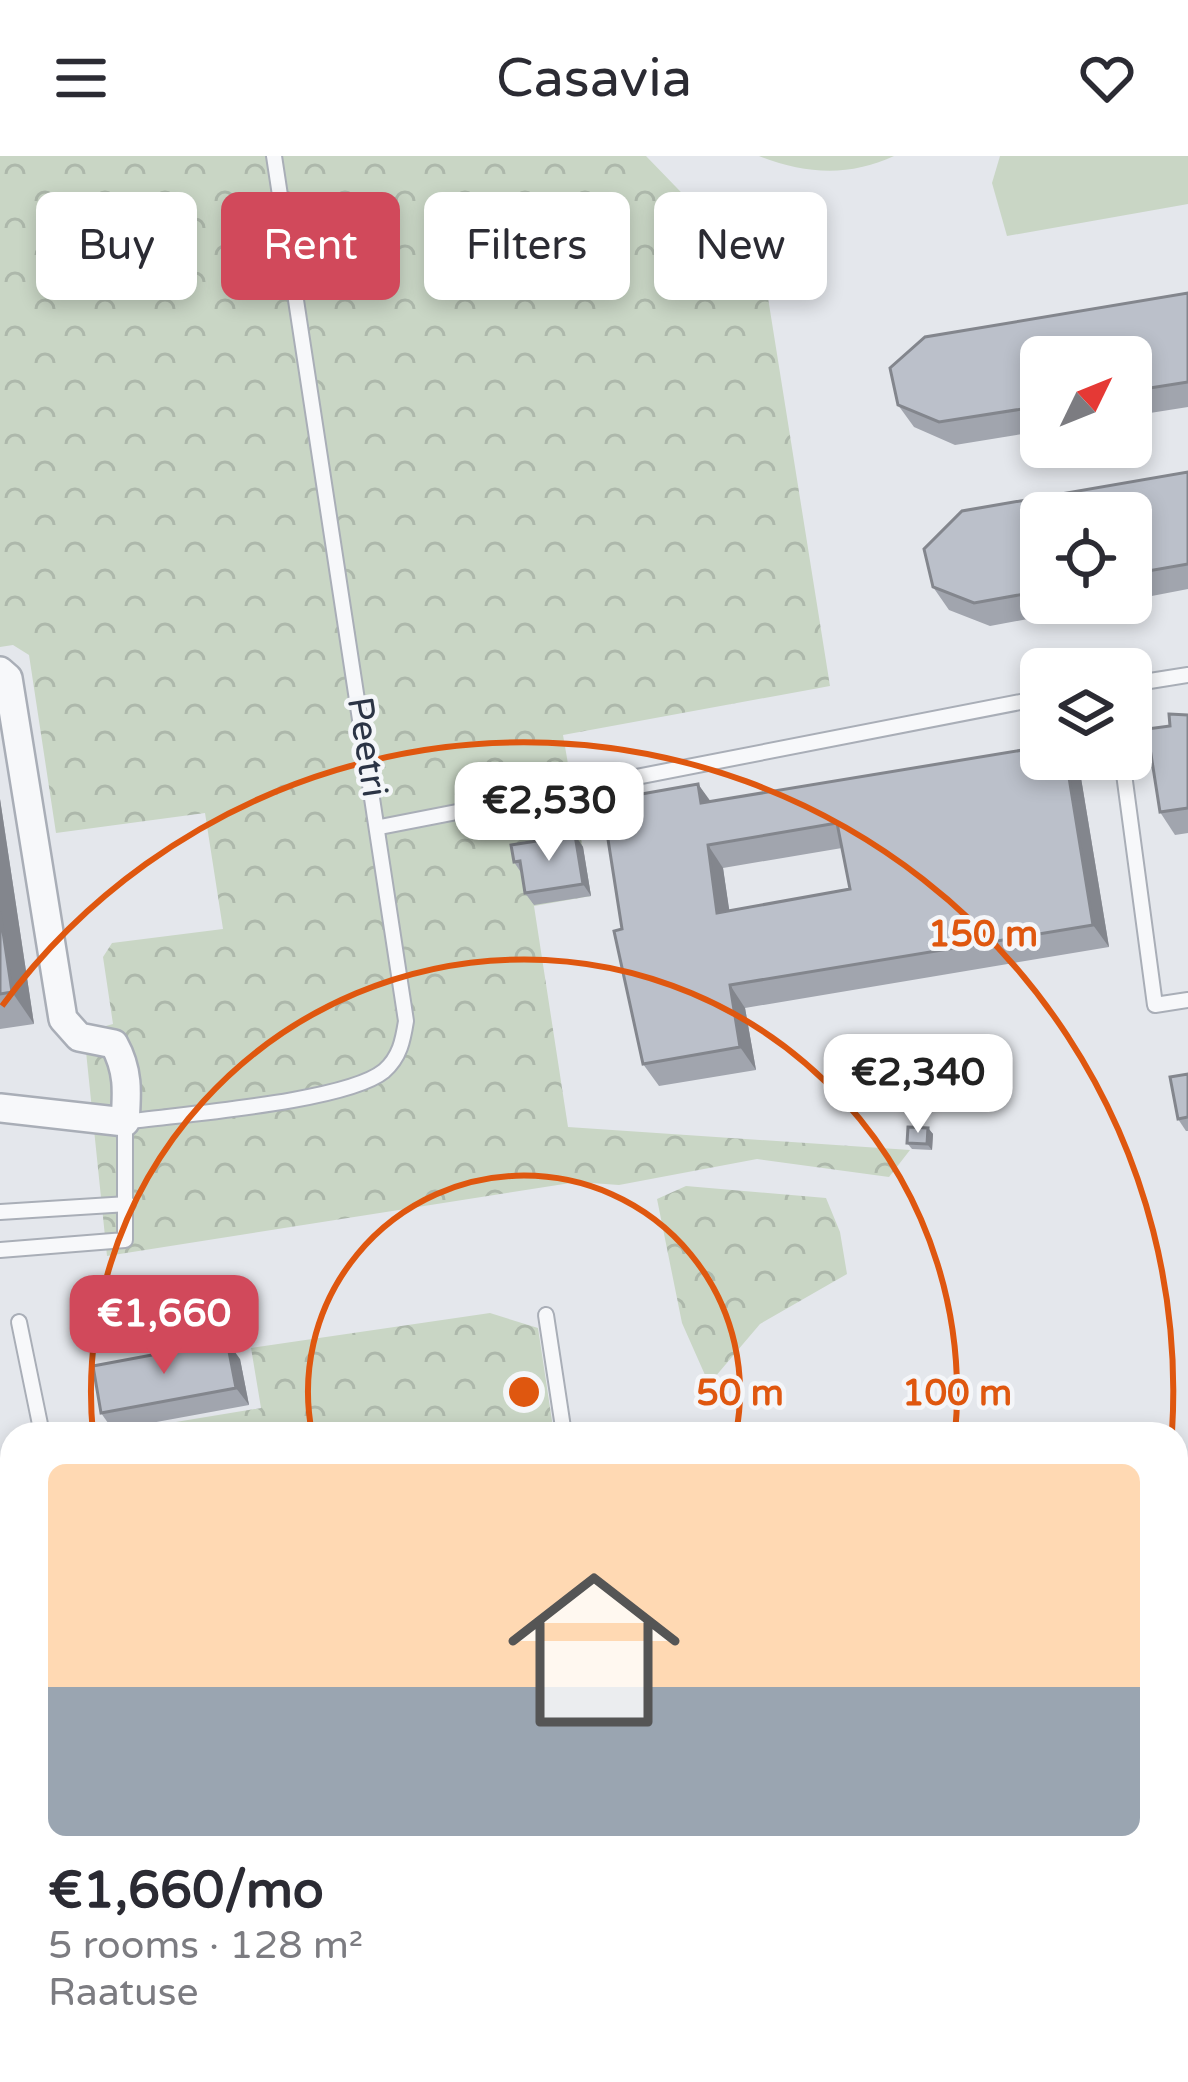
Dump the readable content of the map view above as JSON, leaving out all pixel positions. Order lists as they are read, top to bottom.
{
  "streets": {
    "lane": ["Peetri"]
  },
  "north": "top right",
  "page": {
    "header": "Casavia",
    "chip": [
      "Buy",
      "Rent",
      "Filters",
      "New"
    ],
    "price": ["€2,530", "€2,340", "€1,660"],
    "list": [
      {
        "name": "€1,660/mo",
        "note": "5 rooms · 128 m² · Raatuse"
      }
    ]
  },
  "rings": ["150 m", "50 m", "100 m"]
}
